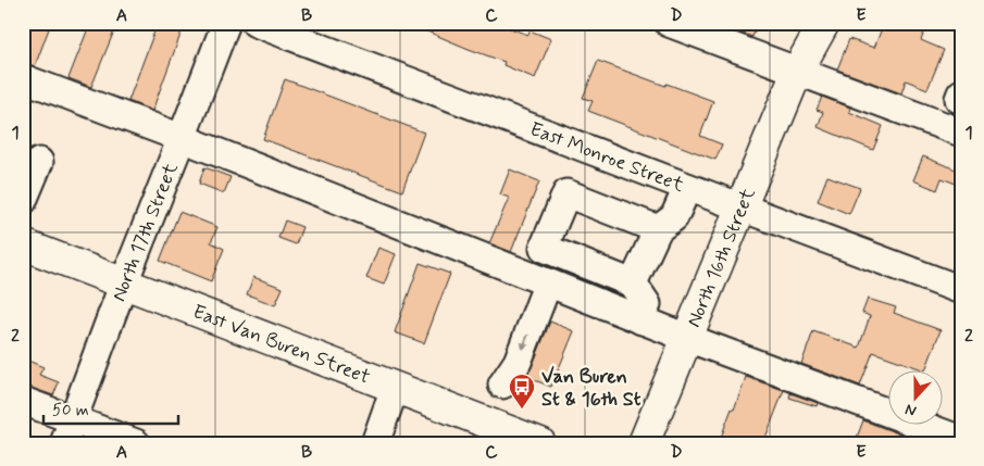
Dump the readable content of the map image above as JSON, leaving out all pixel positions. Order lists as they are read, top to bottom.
{
  "streets": {
    "main road": ["North 16th Street", "East Van Buren Street"],
    "street": ["East Monroe Street", "North 17th Street"]
  },
  "crossings": [
    ["East Monroe Street", "North 16th Street"],
    ["North 17th Street", "East Van Buren Street"]
  ],
  "places": {
    "bus stop": ["Van Buren St & 16th St"]
  },
  "scale_bar": "50 m",
  "north": "bottom",
  "grid": {
    "columns": [
      "A",
      "B",
      "C",
      "D",
      "E"
    ],
    "rows": ["1", "2"]
  }
}
